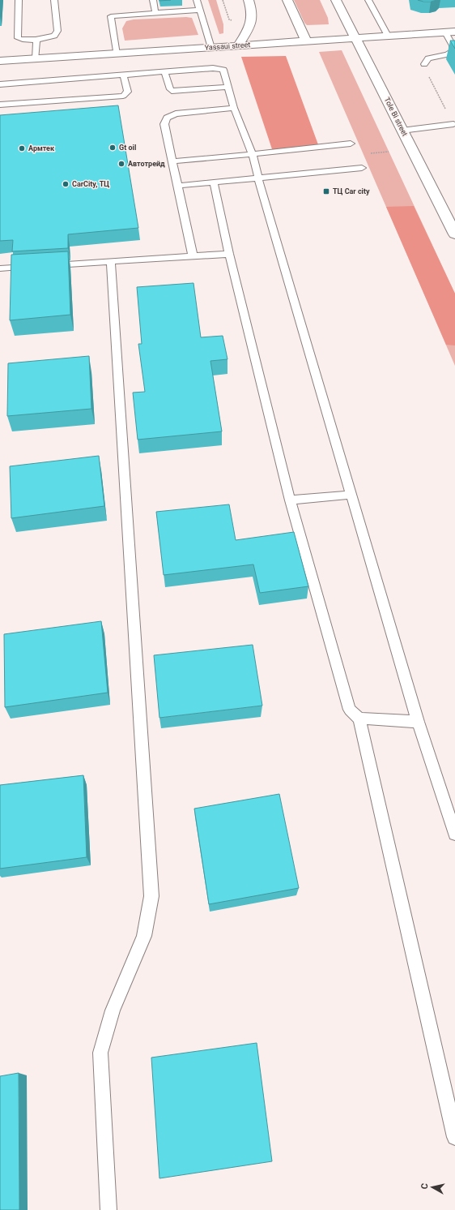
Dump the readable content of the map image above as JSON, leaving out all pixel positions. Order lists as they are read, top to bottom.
{
  "streets": {
    "main road": ["Yassaui street", "Tole Bi street"]
  },
  "crossings": [
    ["Yassaui street", "Tole Bi street"]
  ],
  "places": {
    "other": [
      "Gt oil",
      "Армтек",
      "Автотрейд",
      "CarCity, ТЦ"
    ],
    "transit": ["ТЦ Car city"]
  },
  "north": "left"
}
